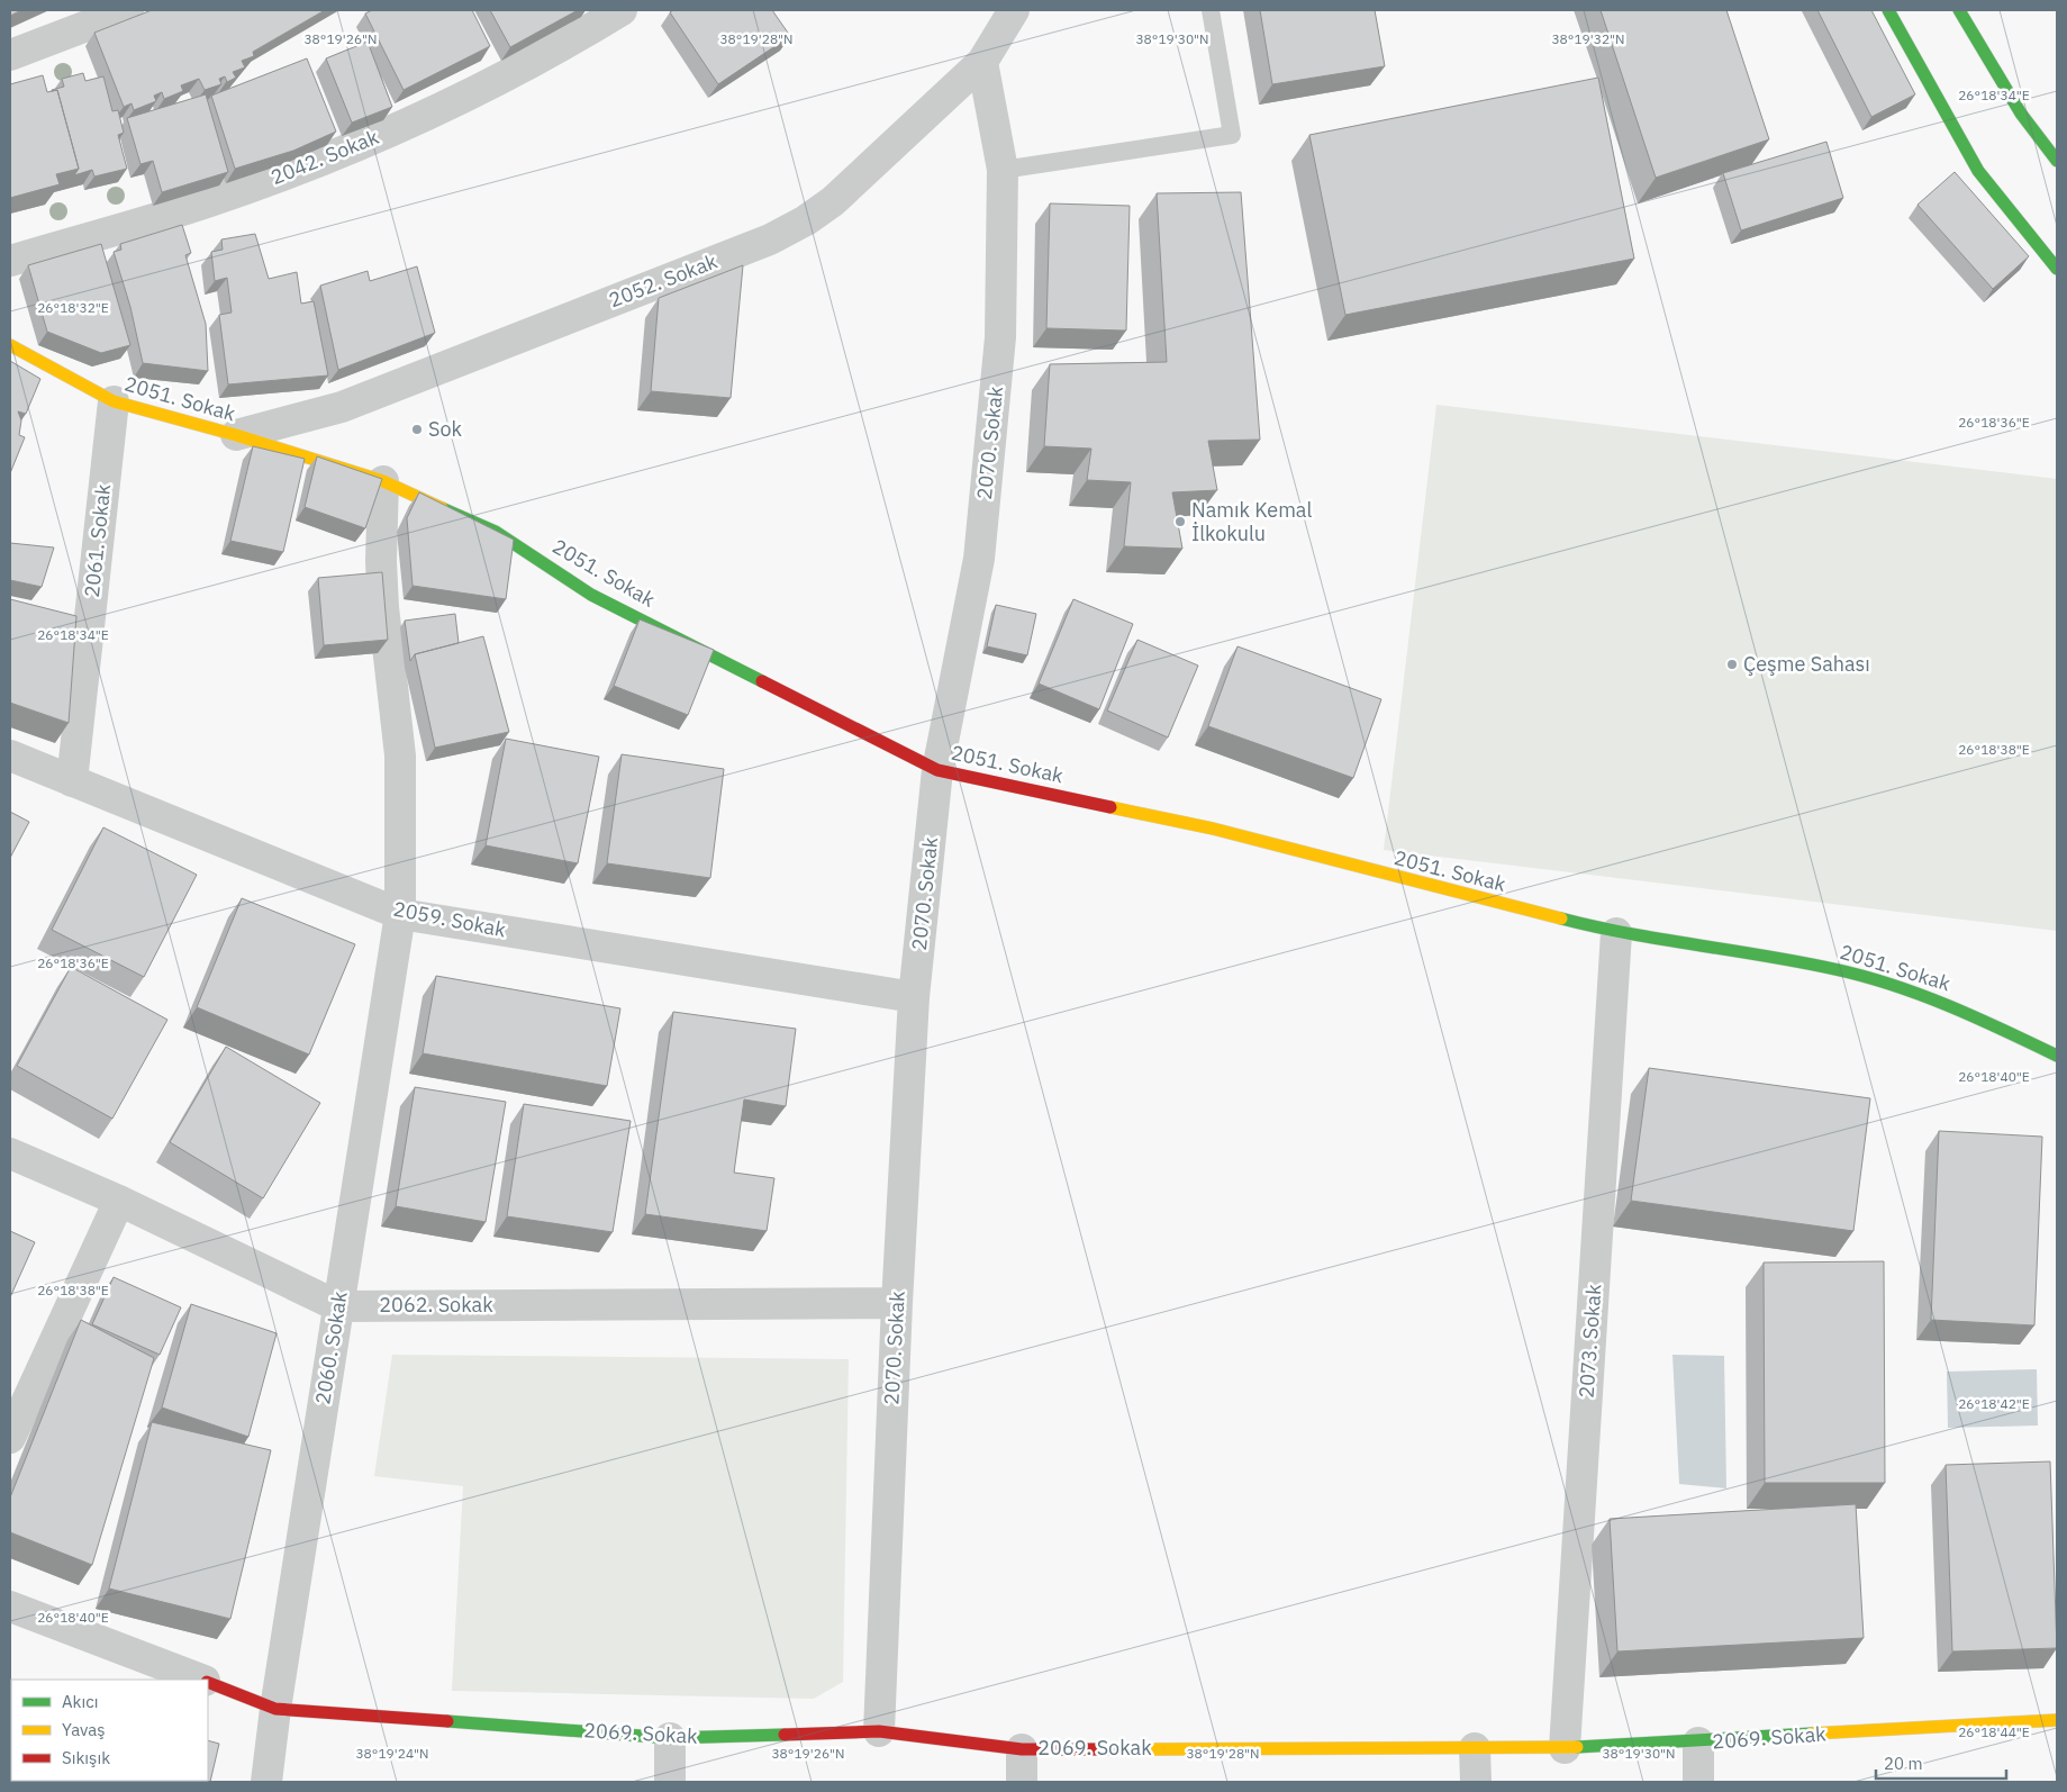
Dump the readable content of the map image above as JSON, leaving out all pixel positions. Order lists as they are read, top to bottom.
{
  "streets": {
    "street": [
      "2042. Sokak",
      "2052. Sokak",
      "2051. Sokak",
      "2070. Sokak",
      "2061. Sokak",
      "2059. Sokak",
      "2062. Sokak",
      "2073. Sokak",
      "2060. Sokak",
      "2069. Sokak"
    ]
  },
  "crossings": [
    ["2052. Sokak", "2051. Sokak"],
    ["2052. Sokak", "2070. Sokak"],
    ["2051. Sokak", "2070. Sokak"],
    ["2051. Sokak", "2061. Sokak"],
    ["2051. Sokak", "2073. Sokak"],
    ["2051. Sokak", "2060. Sokak"],
    ["2070. Sokak", "2059. Sokak"],
    ["2070. Sokak", "2062. Sokak"],
    ["2070. Sokak", "2069. Sokak"],
    ["2061. Sokak", "2059. Sokak"],
    ["2059. Sokak", "2060. Sokak"],
    ["2062. Sokak", "2060. Sokak"],
    ["2073. Sokak", "2069. Sokak"],
    ["2060. Sokak", "2069. Sokak"]
  ],
  "places": ["Sok", "Namık Kemal İlkokulu", "Çeşme Sahası"],
  "legend": ["Akıcı", "Yavaş", "Sıkışık"],
  "scale_bar": "20 m",
  "coordinates": [
    "38°19'26\"N",
    "38°19'28\"N",
    "38°19'30\"N",
    "38°19'32\"N",
    "26°18'34\"E",
    "26°18'32\"E",
    "26°18'36\"E",
    "26°18'38\"E",
    "26°18'40\"E",
    "26°18'42\"E",
    "26°18'44\"E",
    "38°19'24\"N"
  ]
}
